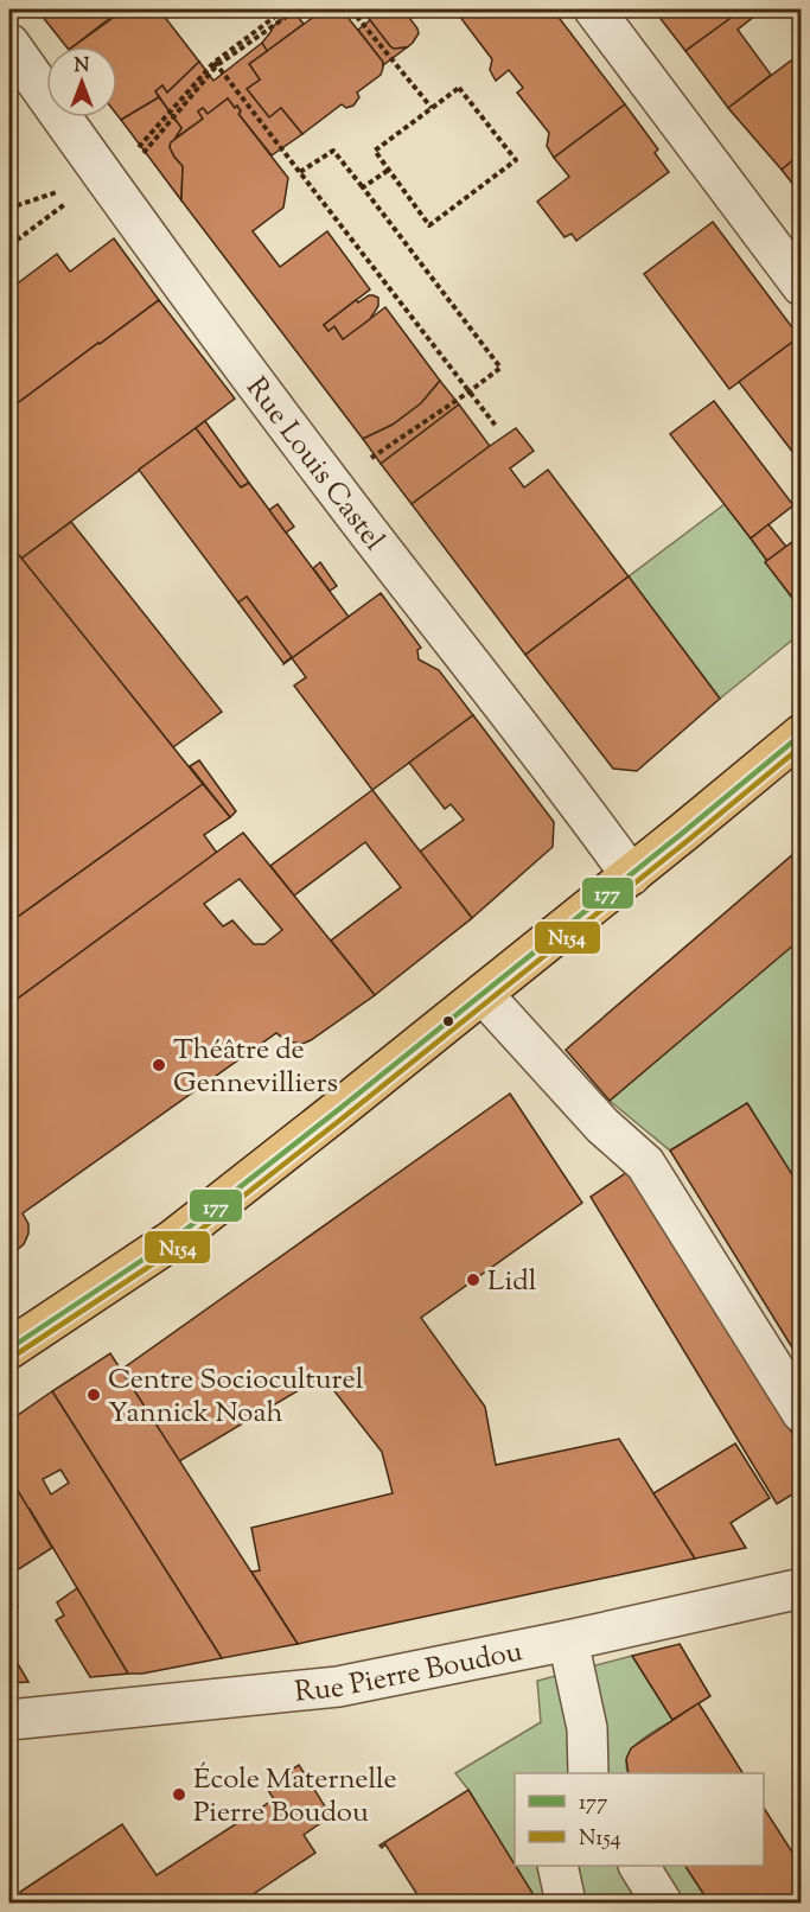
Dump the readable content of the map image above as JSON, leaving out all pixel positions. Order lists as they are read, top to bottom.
{
  "streets": {
    "street": ["Rue Louis Castel", "Rue Pierre Boudou"]
  },
  "places": [
    "Théâtre de Gennevilliers",
    "Lidl",
    "Centre Socioculturel Yannick Noah",
    "École Maternelle Pierre Boudou"
  ],
  "lines": ["transit line 177", "transit line N154"],
  "legend": ["177", "N154"],
  "north": "top"
}
